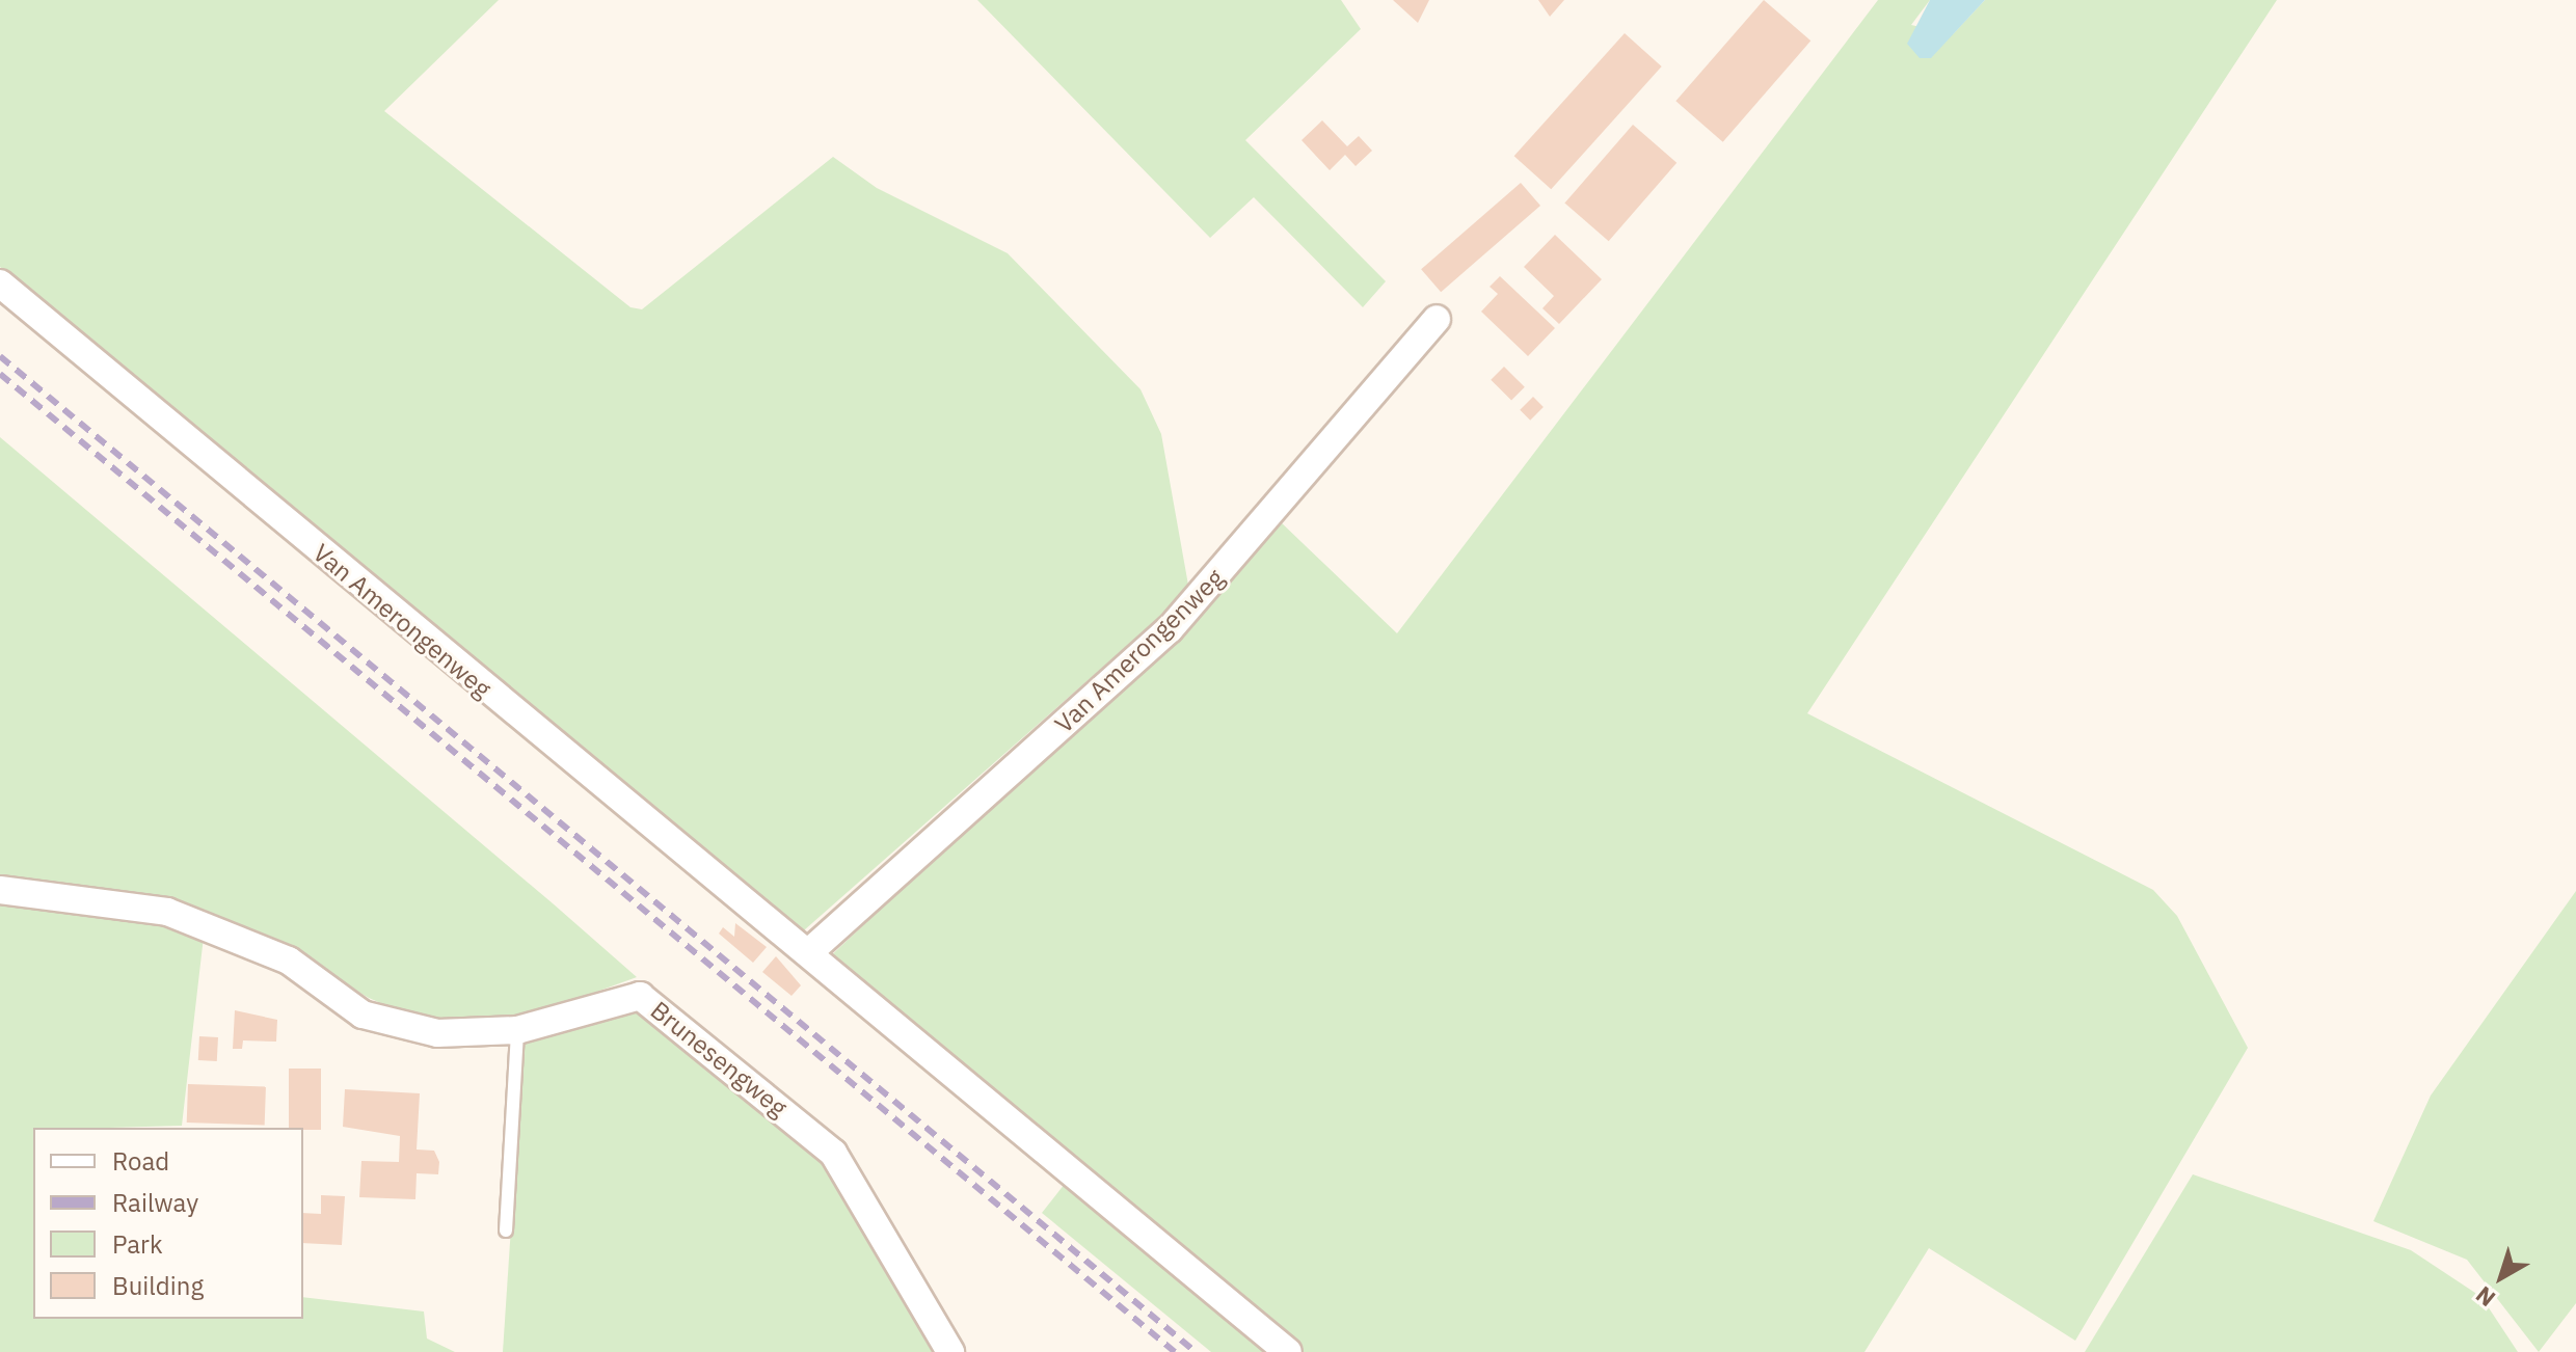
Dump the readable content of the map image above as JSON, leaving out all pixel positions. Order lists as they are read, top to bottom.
{
  "streets": {
    "street": ["Van Amerongenweg", "Brunesengweg"]
  },
  "legend": [
    "Road",
    "Railway",
    "Park",
    "Building"
  ],
  "north": "bottom left"
}
